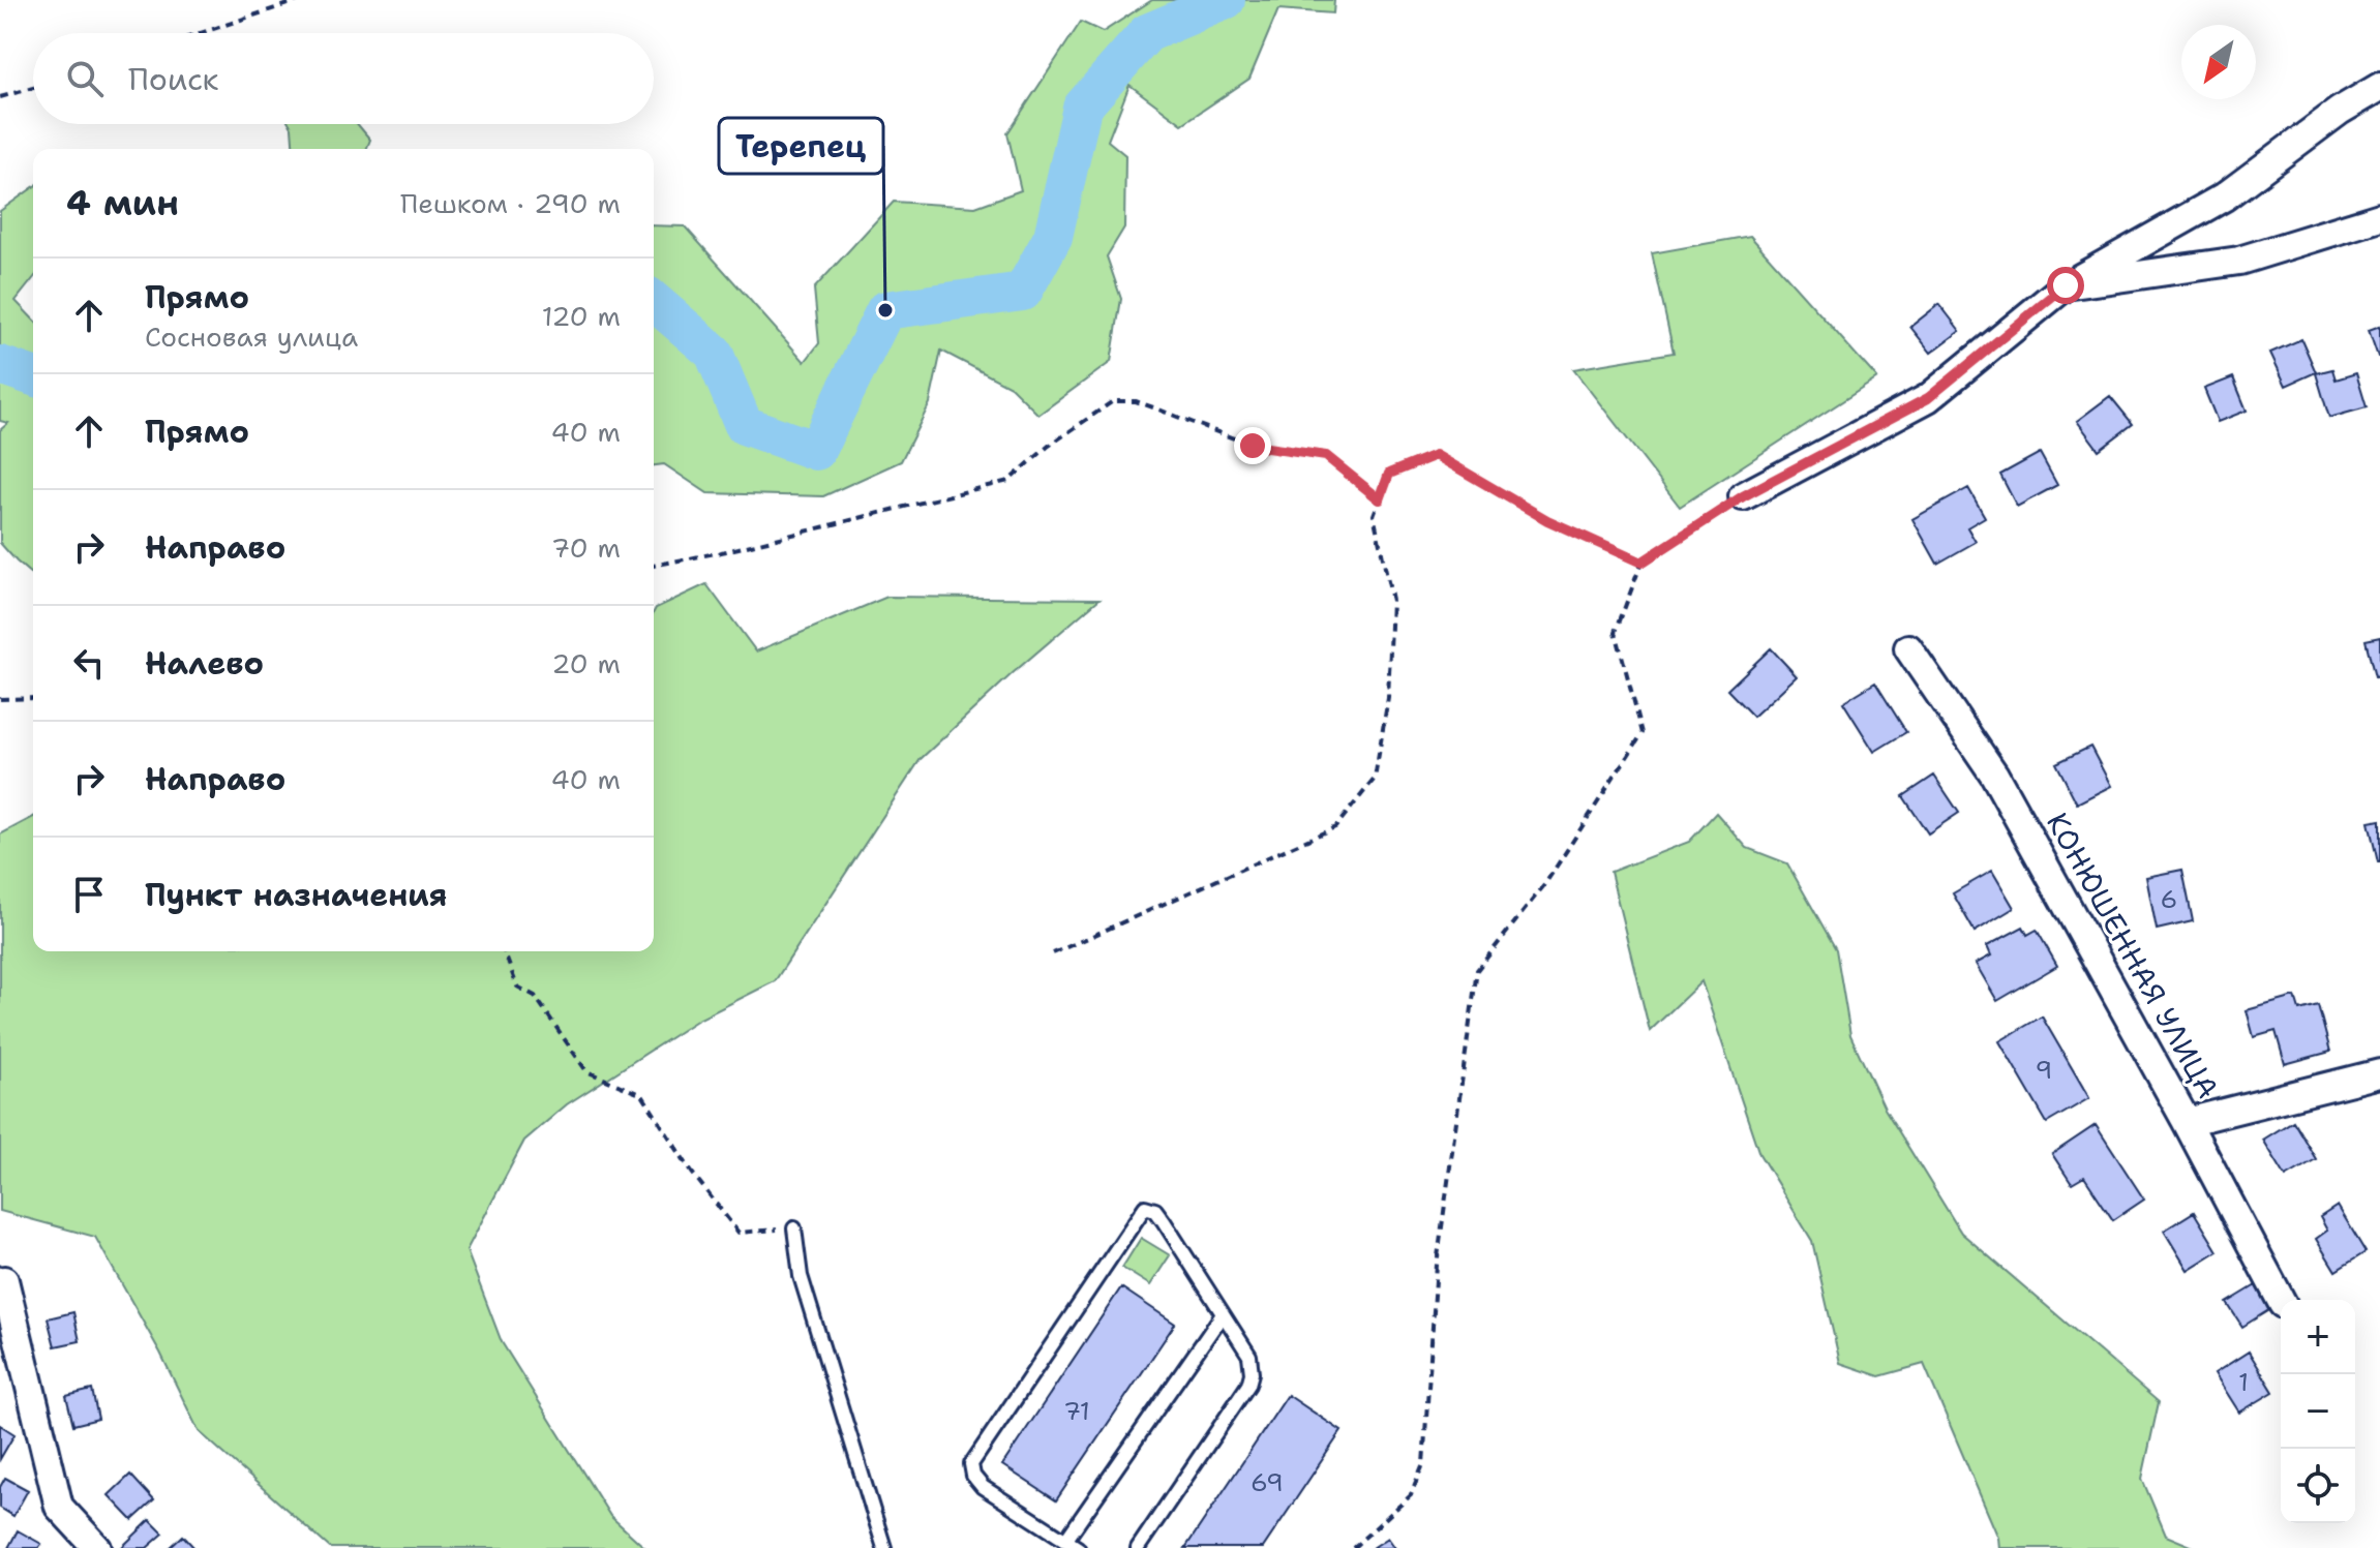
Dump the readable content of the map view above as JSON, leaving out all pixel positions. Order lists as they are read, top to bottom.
{
  "streets": {
    "street": ["КОНЮШЕННАЯ УЛИЦА"]
  },
  "places": ["Терепец"],
  "house_numbers": [
    "6",
    "9",
    "1",
    "71",
    "69"
  ],
  "north": "bottom left",
  "page": {
    "search": "Поиск",
    "heading": ["4 мин", "Пешком · 290 m"],
    "list": [
      ["Прямо", "Сосновая улица", "120 m"],
      ["Прямо", "40 m"],
      ["Направо", "70 m"],
      ["Налево", "20 m"],
      ["Направо", "40 m"],
      "Пункт назначения"
    ],
    "map_buttons": ["+", "−"]
  }
}
